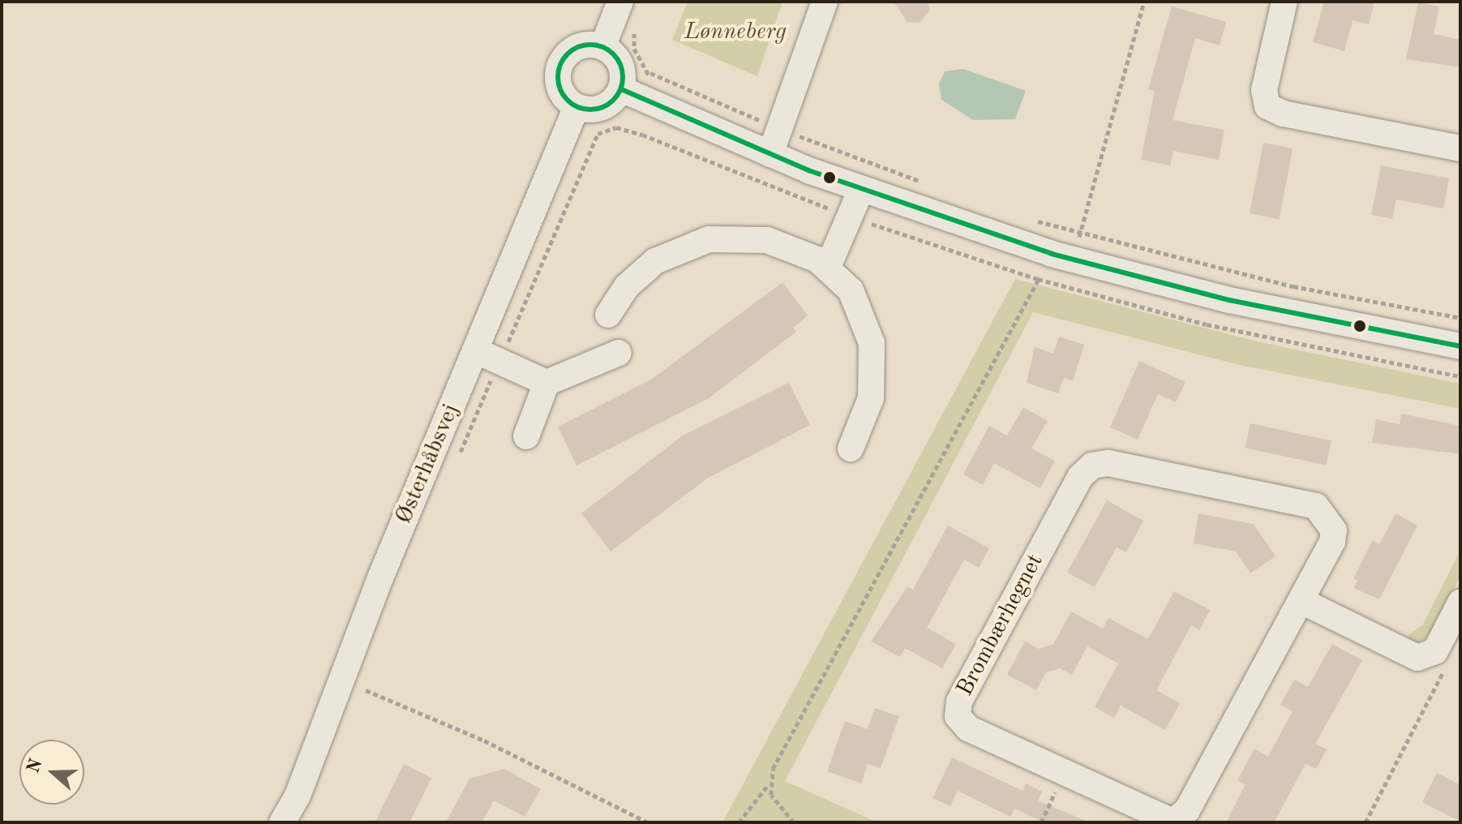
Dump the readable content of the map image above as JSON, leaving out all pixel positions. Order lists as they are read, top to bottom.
{
  "streets": {
    "street": ["Østerhåbsvej", "Brombærhegnet"]
  },
  "parks": ["Lønneberg"],
  "north": "left"
}
